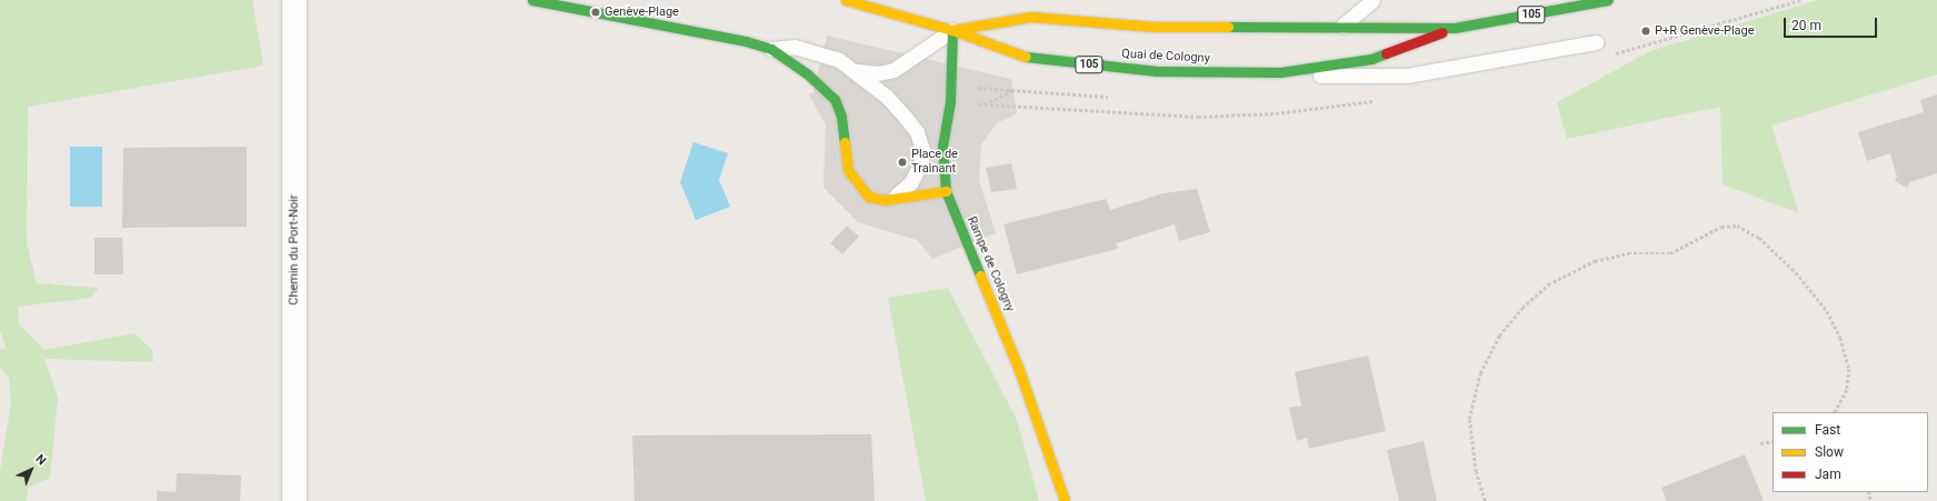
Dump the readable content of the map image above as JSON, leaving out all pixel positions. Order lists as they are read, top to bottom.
{
  "streets": {
    "main road": ["105", "Quai de Cologny", "Rampe de Cologny"],
    "street": ["Chemin du Port-Noir"]
  },
  "crossings": [
    ["105", "Quai de Cologny"],
    ["105", "Rampe de Cologny"],
    ["Quai de Cologny", "Rampe de Cologny"]
  ],
  "places": ["Genève-Plage", "P+R Genève-Plage", "Place de Traînant"],
  "legend": ["Fast", "Slow", "Jam"],
  "scale_bar": "20 m",
  "north": "top right"
}
